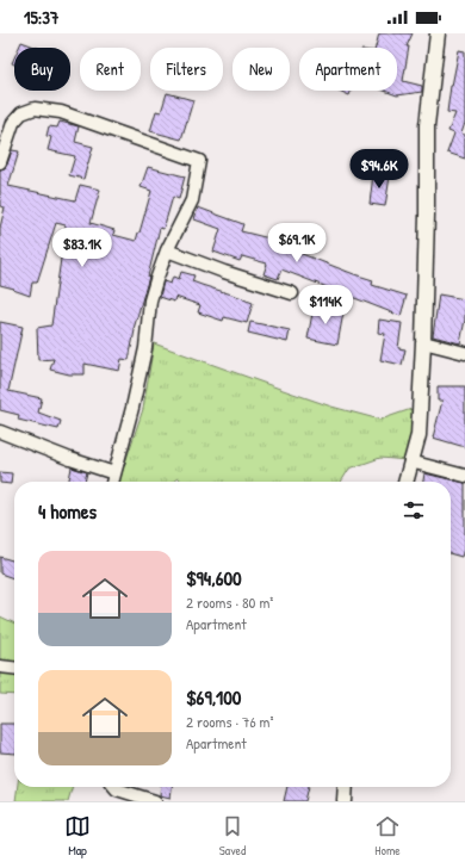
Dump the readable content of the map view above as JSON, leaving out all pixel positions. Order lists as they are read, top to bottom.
{
  "page": {
    "status": "15:37",
    "chip": [
      "Buy",
      "Rent",
      "Filters",
      "New",
      "Apartment"
    ],
    "price": [
      "$94.6K",
      "$69.1K",
      "$83.1K",
      "$114K"
    ],
    "heading": "4 homes",
    "list": [
      {
        "name": "$94,600",
        "note": "2 rooms · 80 m² · Apartment"
      },
      {
        "name": "$69,100",
        "note": "2 rooms · 76 m² · Apartment"
      }
    ],
    "tabs": ["Map", "Saved", "Home"]
  }
}
